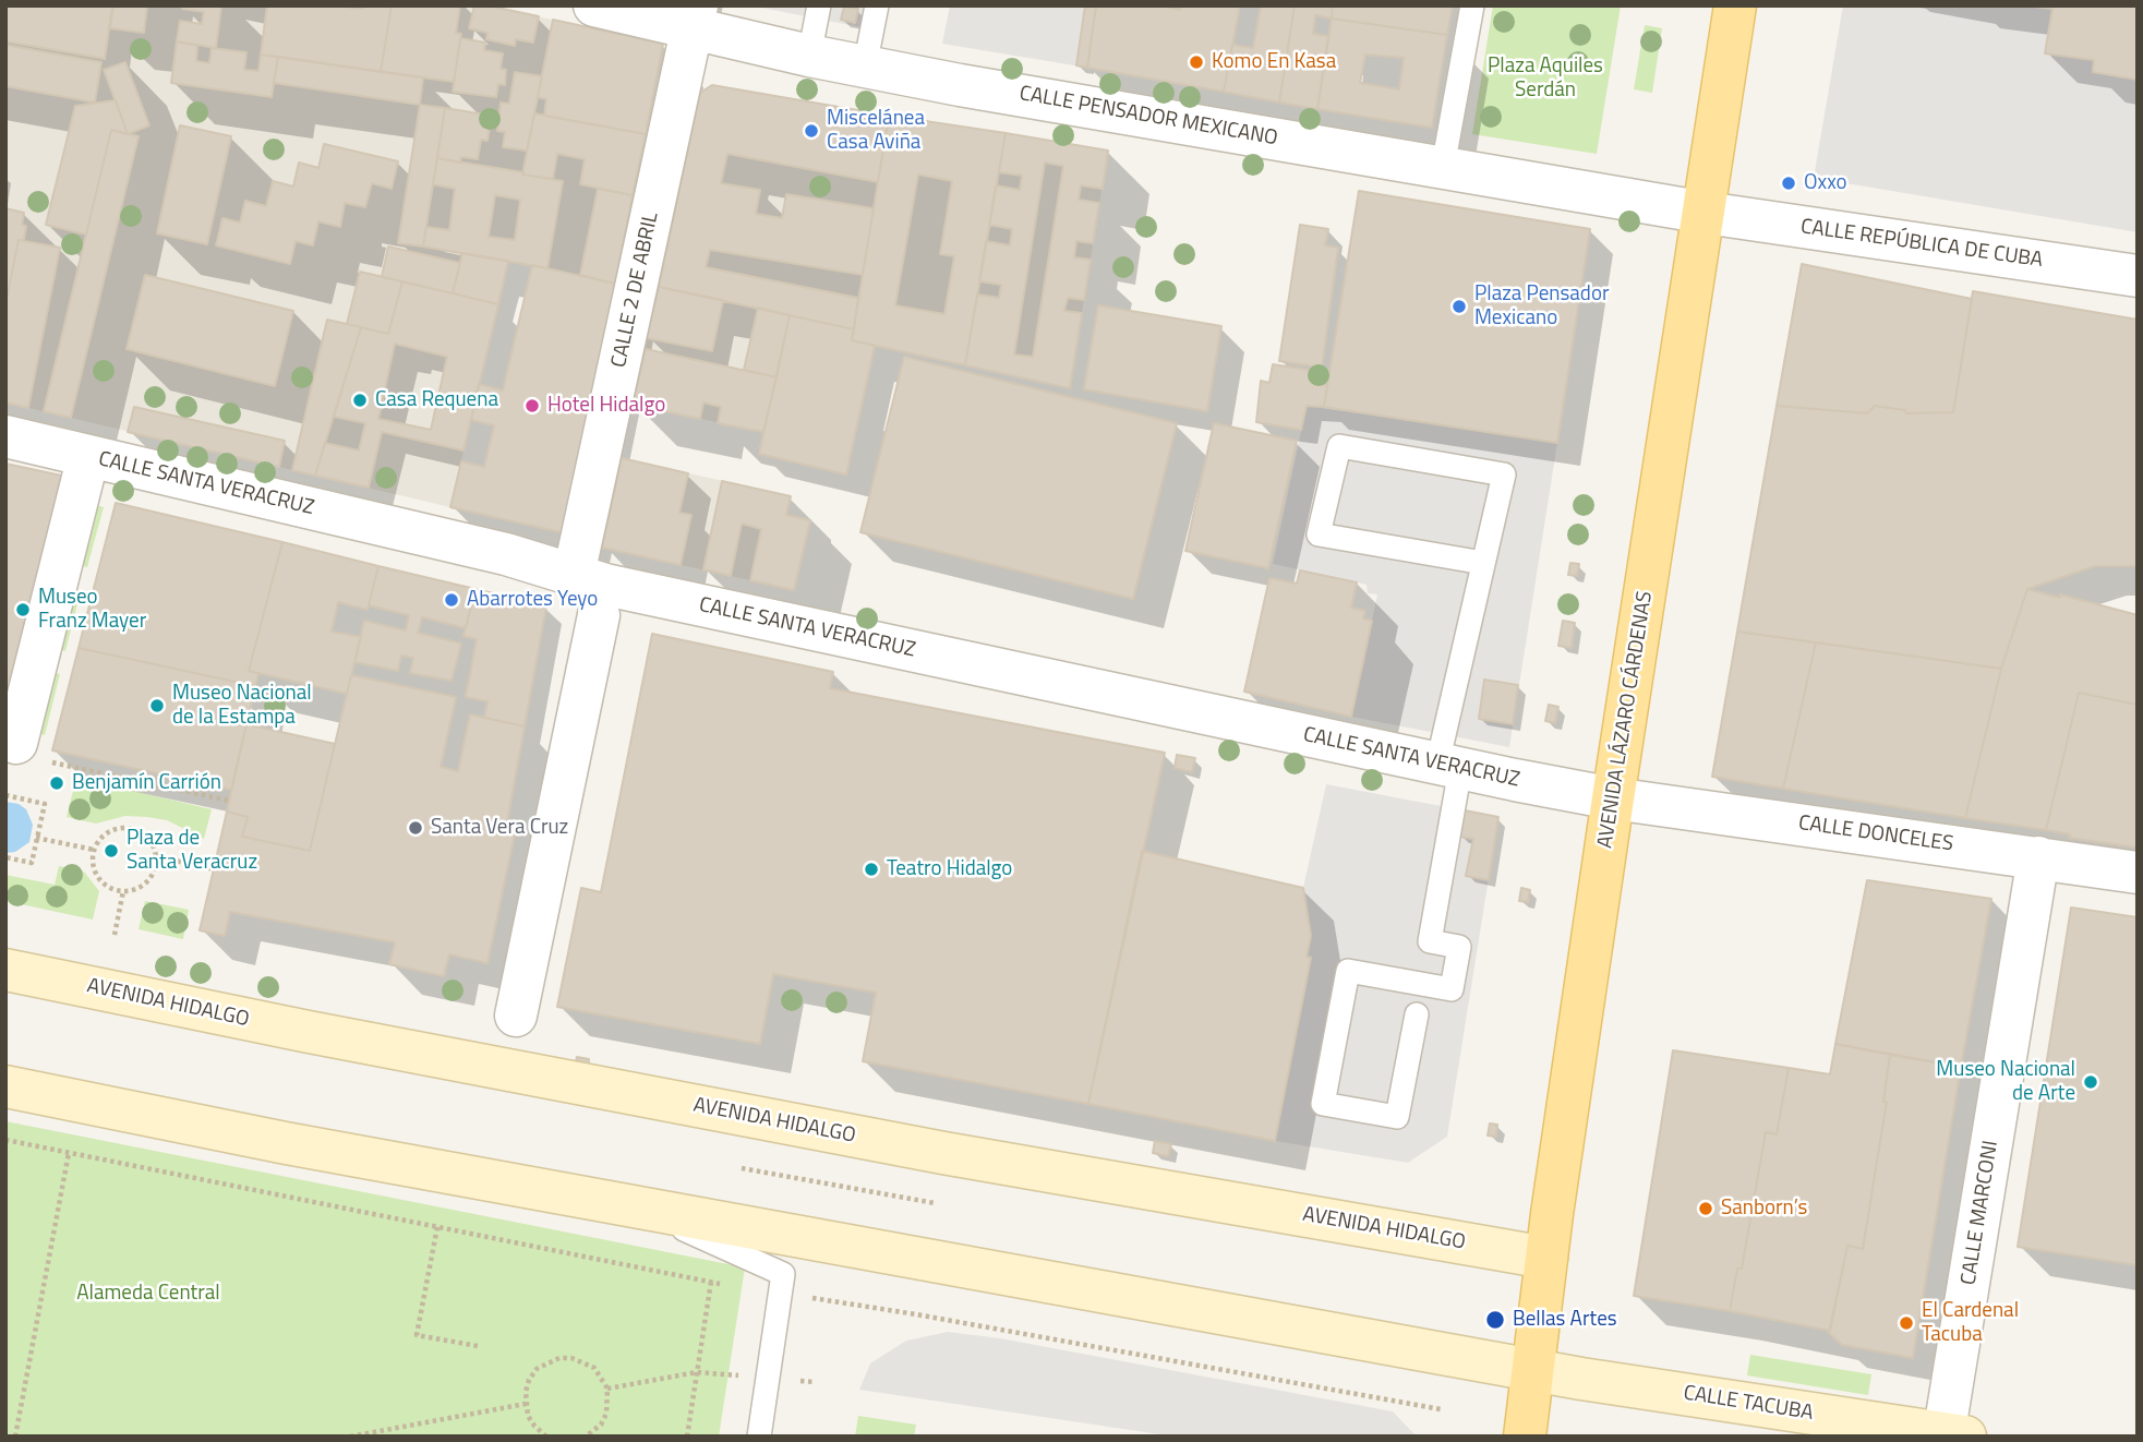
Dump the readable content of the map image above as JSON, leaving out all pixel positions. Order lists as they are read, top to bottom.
{
  "streets": {
    "main road": ["AVENIDA LÁZARO CÁRDENAS", "AVENIDA HIDALGO", "CALLE TACUBA"],
    "street": [
      "CALLE PENSADOR MEXICANO",
      "CALLE REPÚBLICA DE CUBA",
      "CALLE 2 DE ABRIL",
      "CALLE SANTA VERACRUZ",
      "CALLE DONCELES",
      "CALLE MARCONI"
    ]
  },
  "crossings": [
    ["CALLE PENSADOR MEXICANO", "CALLE REPÚBLICA DE CUBA"],
    ["CALLE PENSADOR MEXICANO", "CALLE 2 DE ABRIL"],
    ["CALLE PENSADOR MEXICANO", "AVENIDA LÁZARO CÁRDENAS"],
    ["CALLE REPÚBLICA DE CUBA", "AVENIDA LÁZARO CÁRDENAS"],
    ["CALLE 2 DE ABRIL", "CALLE SANTA VERACRUZ"],
    ["CALLE SANTA VERACRUZ", "AVENIDA LÁZARO CÁRDENAS"],
    ["CALLE SANTA VERACRUZ", "CALLE DONCELES"],
    ["AVENIDA LÁZARO CÁRDENAS", "CALLE DONCELES"],
    ["AVENIDA LÁZARO CÁRDENAS", "AVENIDA HIDALGO"],
    ["AVENIDA LÁZARO CÁRDENAS", "CALLE TACUBA"],
    ["CALLE DONCELES", "CALLE MARCONI"],
    ["CALLE MARCONI", "CALLE TACUBA"]
  ],
  "parks": ["Plaza Aquiles Serdán", "Alameda Central"],
  "places": [
    "Komo En Kasa",
    "Miscelánea Casa Aviña",
    "Oxxo",
    "Plaza Pensador Mexicano",
    "Casa Requena",
    "Hotel Hidalgo",
    "Abarrotes Yeyo",
    "Museo Franz Mayer",
    "Museo Nacional de la Estampa",
    "Benjamín Carrión",
    "Santa Vera Cruz",
    "Plaza de Santa Veracruz",
    "Teatro Hidalgo",
    "Museo Nacional de Arte",
    "Sanborn’s",
    "Bellas Artes",
    "El Cardenal Tacuba"
  ]
}
